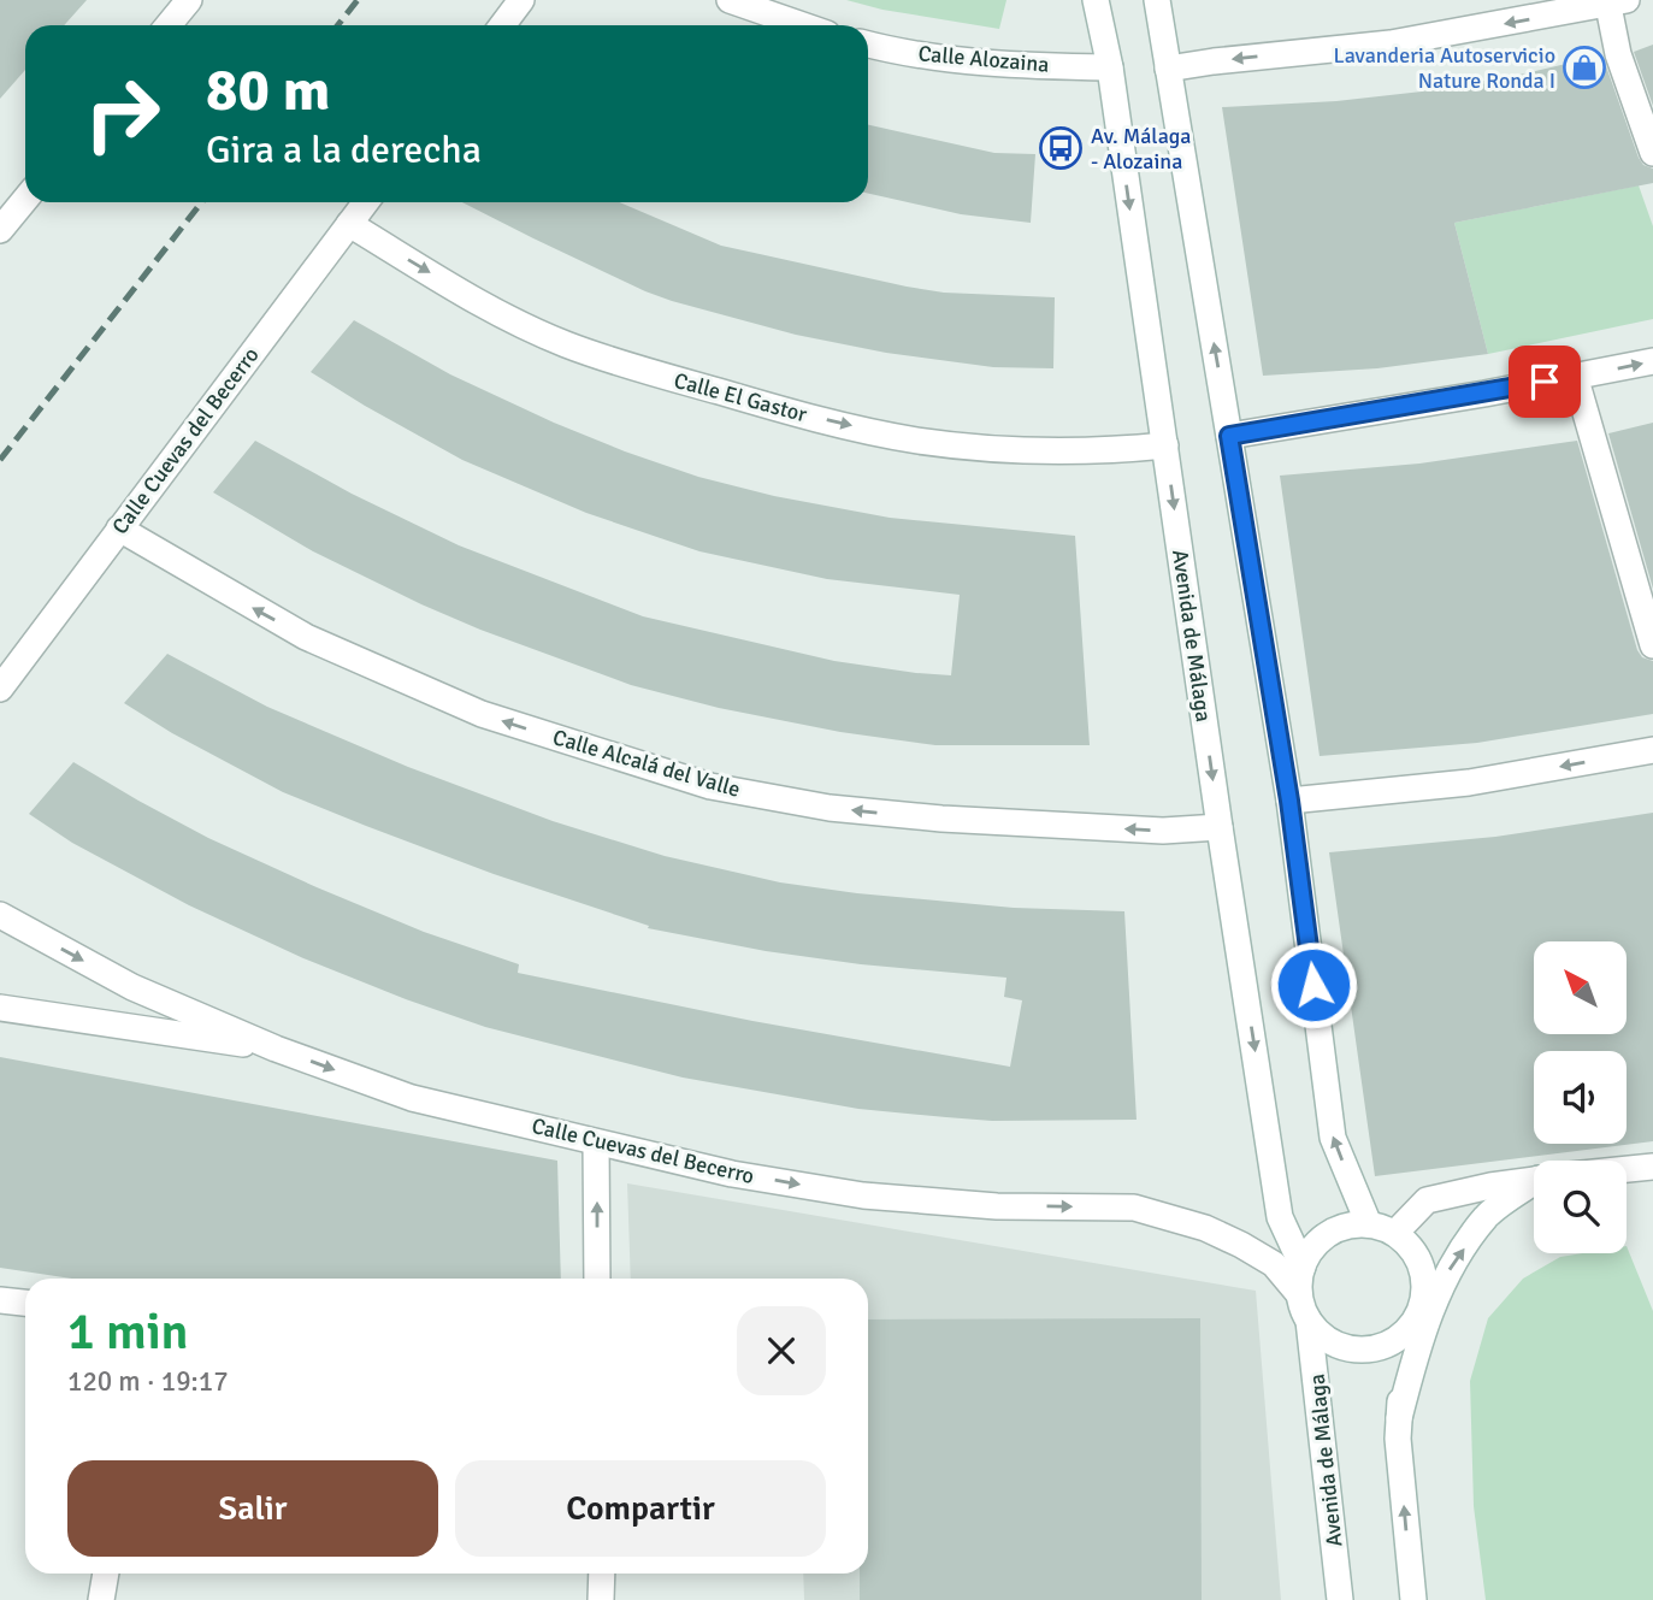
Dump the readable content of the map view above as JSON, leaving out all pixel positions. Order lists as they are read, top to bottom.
{
  "streets": {
    "street": [
      "Calle Alozaina",
      "Calle El Gastor",
      "Calle Cuevas del Becerro",
      "Avenida de Málaga",
      "Calle Alcalá del Valle"
    ]
  },
  "crossings": [
    ["Calle Alozaina", "Avenida de Málaga"],
    ["Calle El Gastor", "Calle Cuevas del Becerro"],
    ["Calle El Gastor", "Avenida de Málaga"],
    ["Calle Cuevas del Becerro", "Avenida de Málaga"],
    ["Calle Cuevas del Becerro", "Calle Alcalá del Valle"],
    ["Avenida de Málaga", "Calle Alcalá del Valle"]
  ],
  "one_way": ["Calle El Gastor", "Calle Cuevas del Becerro", "Calle Alcalá del Valle"],
  "places": {
    "shop": ["Lavanderia Autoservicio Nature Ronda I"],
    "bus stop": ["Av. Málaga - Alozaina"]
  },
  "north": "top left",
  "page": {
    "turn": ["80 m", "Gira a la derecha"],
    "heading": ["1 min", "120 m · 19:17"],
    "buttons": ["Salir", "Compartir"]
  }
}
